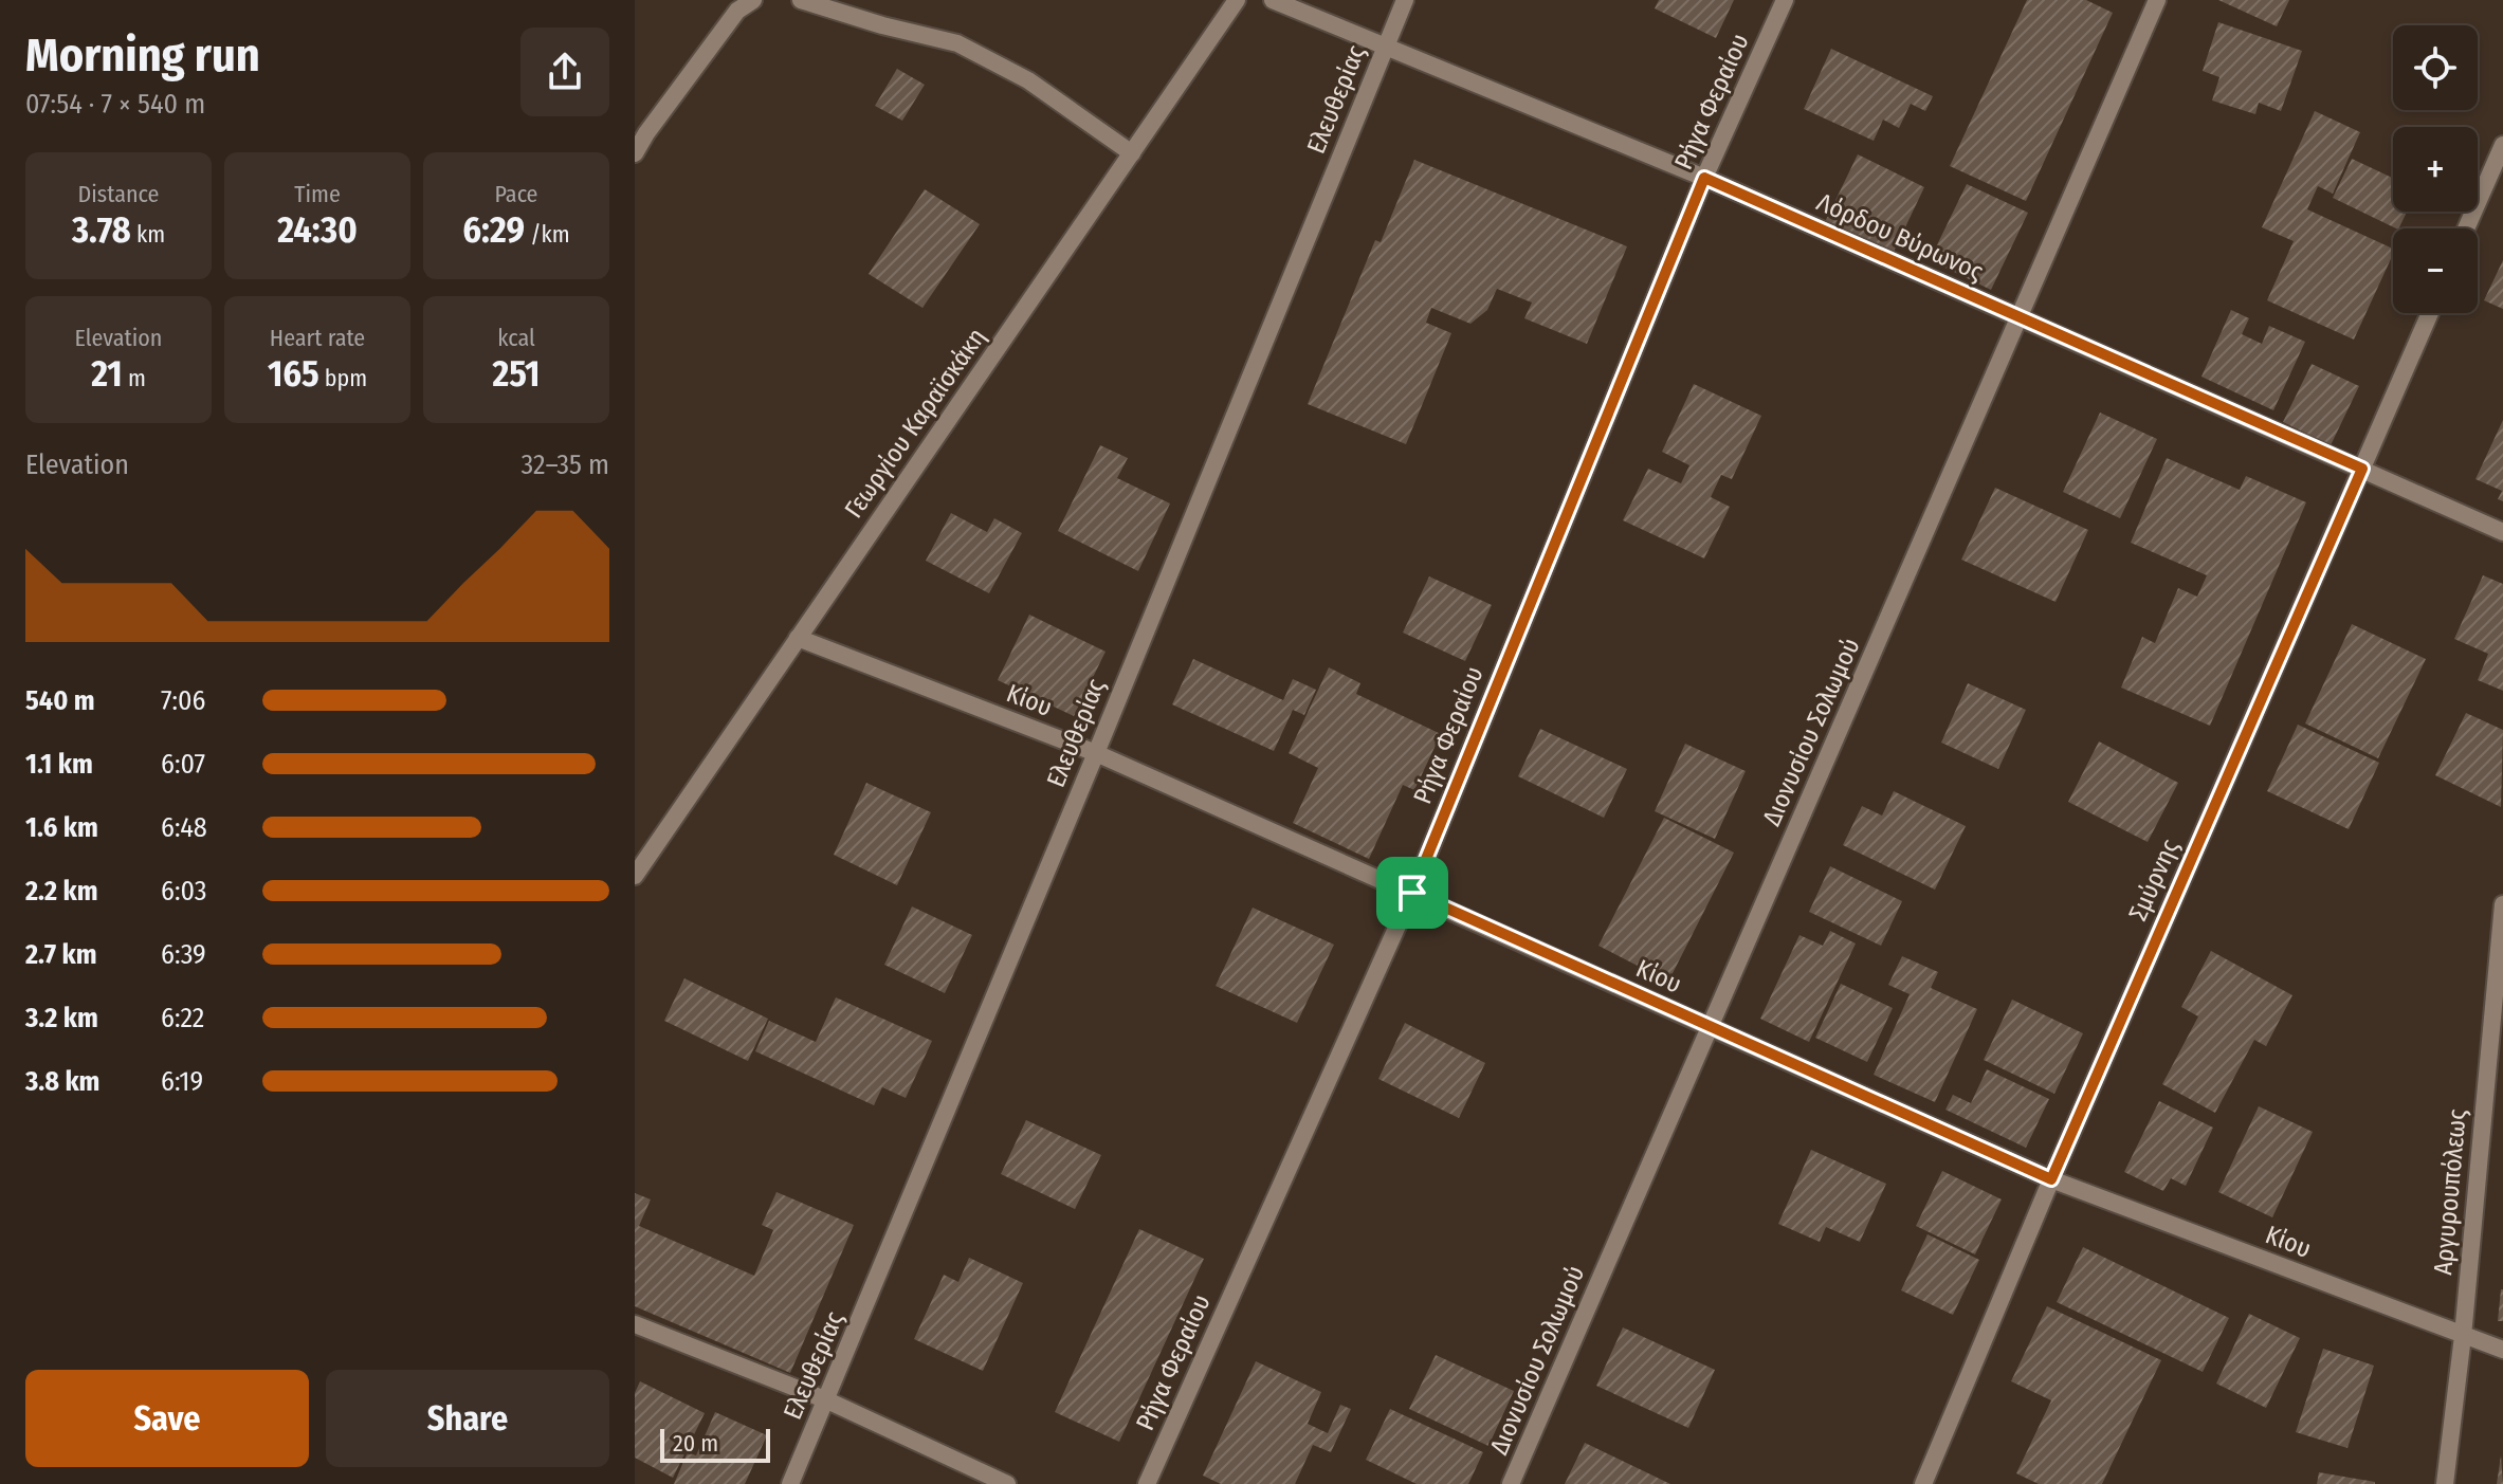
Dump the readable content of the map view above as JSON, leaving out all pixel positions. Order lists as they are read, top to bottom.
{
  "streets": {
    "street": [
      "Ελευθερίας",
      "Ρήγα Φεραίου",
      "Λόρδου Βύρωνος",
      "Γεωργίου Καραϊσκάκη",
      "Κίου",
      "Διονυσίου Σολωμού",
      "Σμύρνης",
      "Αργυρουπόλεως"
    ]
  },
  "crossings": [
    ["Ελευθερίας", "Λόρδου Βύρωνος"],
    ["Ελευθερίας", "Κίου"],
    ["Ρήγα Φεραίου", "Λόρδου Βύρωνος"],
    ["Ρήγα Φεραίου", "Κίου"],
    ["Λόρδου Βύρωνος", "Διονυσίου Σολωμού"],
    ["Λόρδου Βύρωνος", "Σμύρνης"],
    ["Γεωργίου Καραϊσκάκη", "Κίου"],
    ["Κίου", "Διονυσίου Σολωμού"],
    ["Κίου", "Σμύρνης"],
    ["Κίου", "Αργυρουπόλεως"]
  ],
  "scale_bar": "20 m",
  "page": {
    "heading": ["Morning run", "07:54 · 7 × 540 m"],
    "map_buttons": ["+", "−"],
    "stats": [
      ["Distance", "3.78 km"],
      ["Time", "24:30"],
      ["Pace", "6:29 /km"],
      ["Elevation", "21 m"],
      ["Heart rate", "165 bpm"],
      ["kcal", "251"]
    ],
    "chart": ["Elevation", "32–35 m"],
    "list": [
      {
        "name": "540 m",
        "note": "7:06"
      },
      {
        "name": "1.1 km",
        "note": "6:07"
      },
      {
        "name": "1.6 km",
        "note": "6:48"
      },
      {
        "name": "2.2 km",
        "note": "6:03"
      },
      {
        "name": "2.7 km",
        "note": "6:39"
      },
      {
        "name": "3.2 km",
        "note": "6:22"
      },
      {
        "name": "3.8 km",
        "note": "6:19"
      }
    ],
    "buttons": ["Save", "Share"],
    "scale": "20 m"
  }
}
